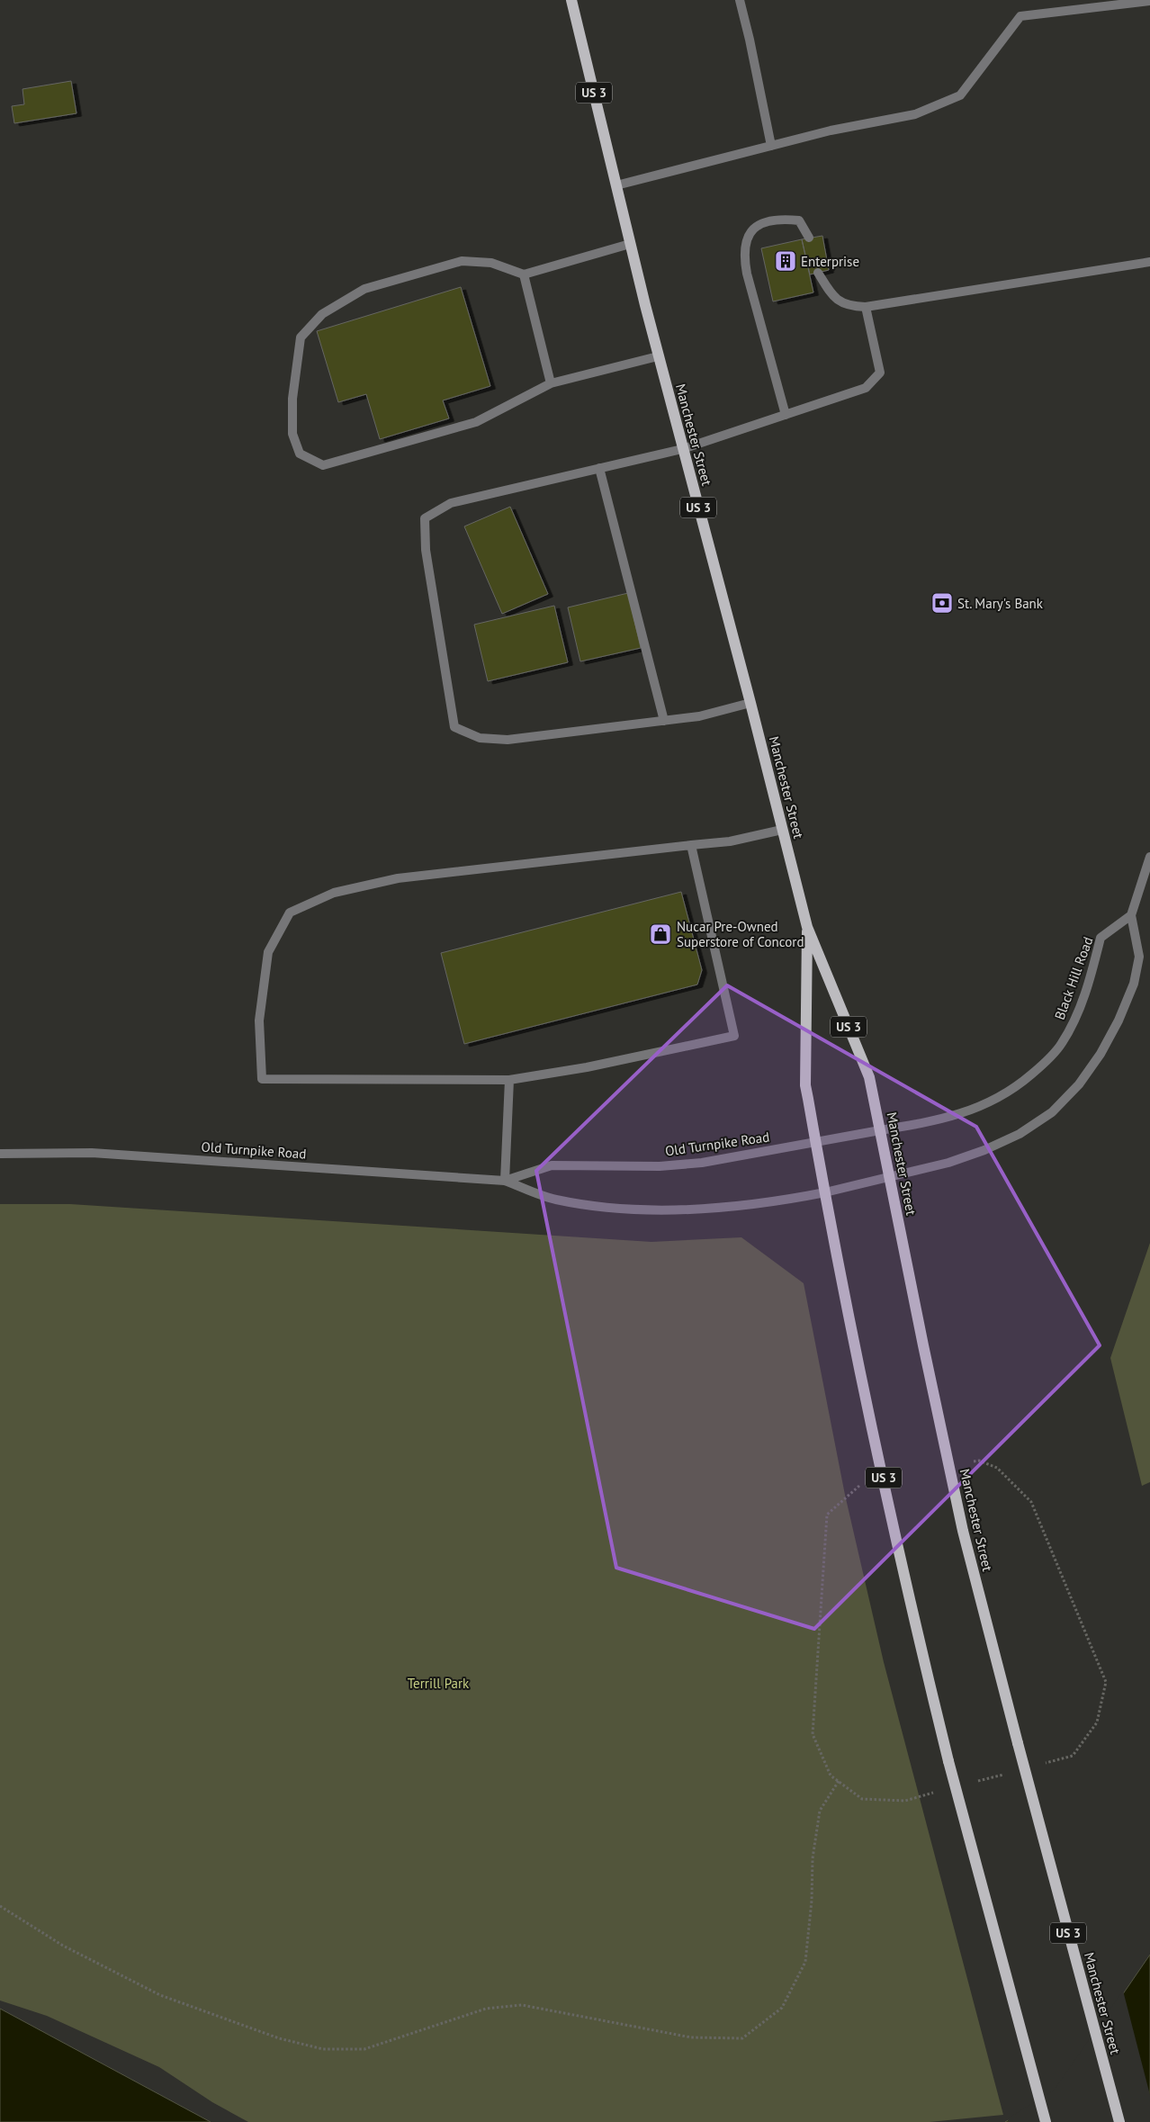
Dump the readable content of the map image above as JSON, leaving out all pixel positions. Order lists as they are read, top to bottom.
{
  "streets": {
    "main road": ["US 3", "Manchester Street"],
    "street": ["Black Hill Road", "Old Turnpike Road"]
  },
  "crossings": [
    ["Manchester Street", "Black Hill Road"],
    ["Manchester Street", "Old Turnpike Road"],
    ["Black Hill Road", "Old Turnpike Road"]
  ],
  "parks": ["Terrill Park"],
  "places": {
    "building": ["Enterprise"],
    "bank": ["St. Mary's Bank"],
    "shop": ["Nucar Pre-Owned Superstore of Concord"]
  }
}
